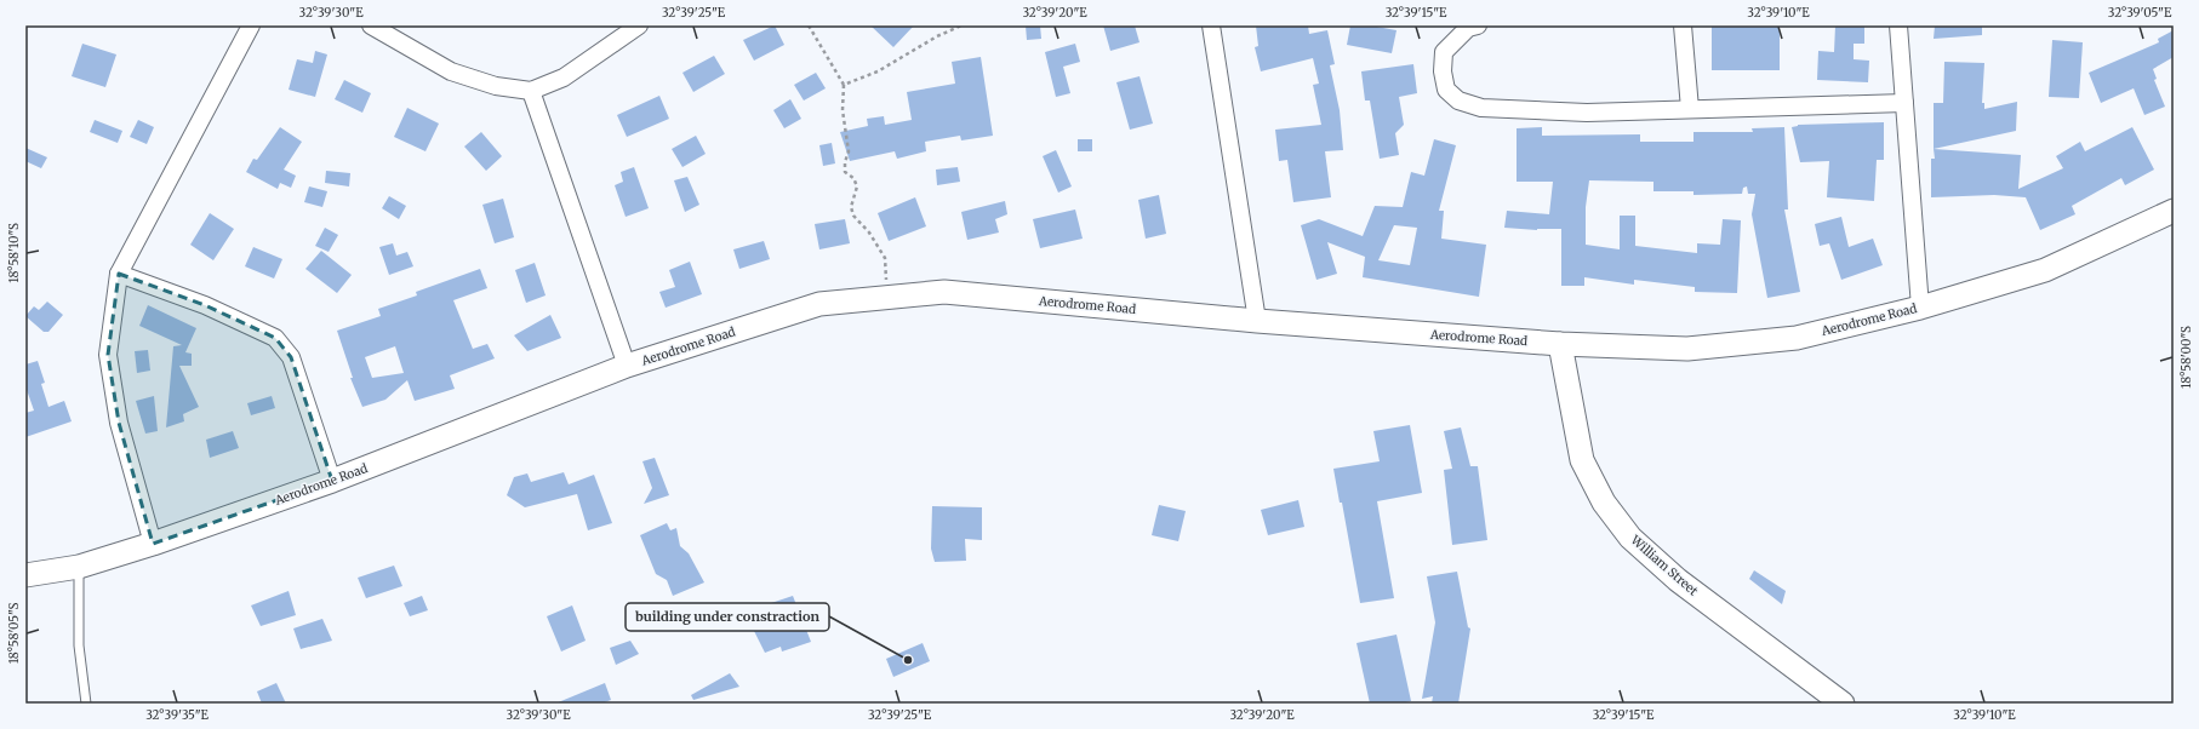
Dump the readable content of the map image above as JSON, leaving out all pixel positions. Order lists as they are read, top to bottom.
{
  "streets": {
    "street": ["Aerodrome Road", "William Street"]
  },
  "crossings": [
    ["Aerodrome Road", "William Street"]
  ],
  "places": ["building under constraction"],
  "coordinates": [
    "32°39'30\"E",
    "32°39'25\"E",
    "32°39'20\"E",
    "32°39'15\"E",
    "32°39'10\"E",
    "32°39'05\"E",
    "18°58'10\"S",
    "18°58'00\"S",
    "18°58'05\"S",
    "32°39'35\"E"
  ]
}
